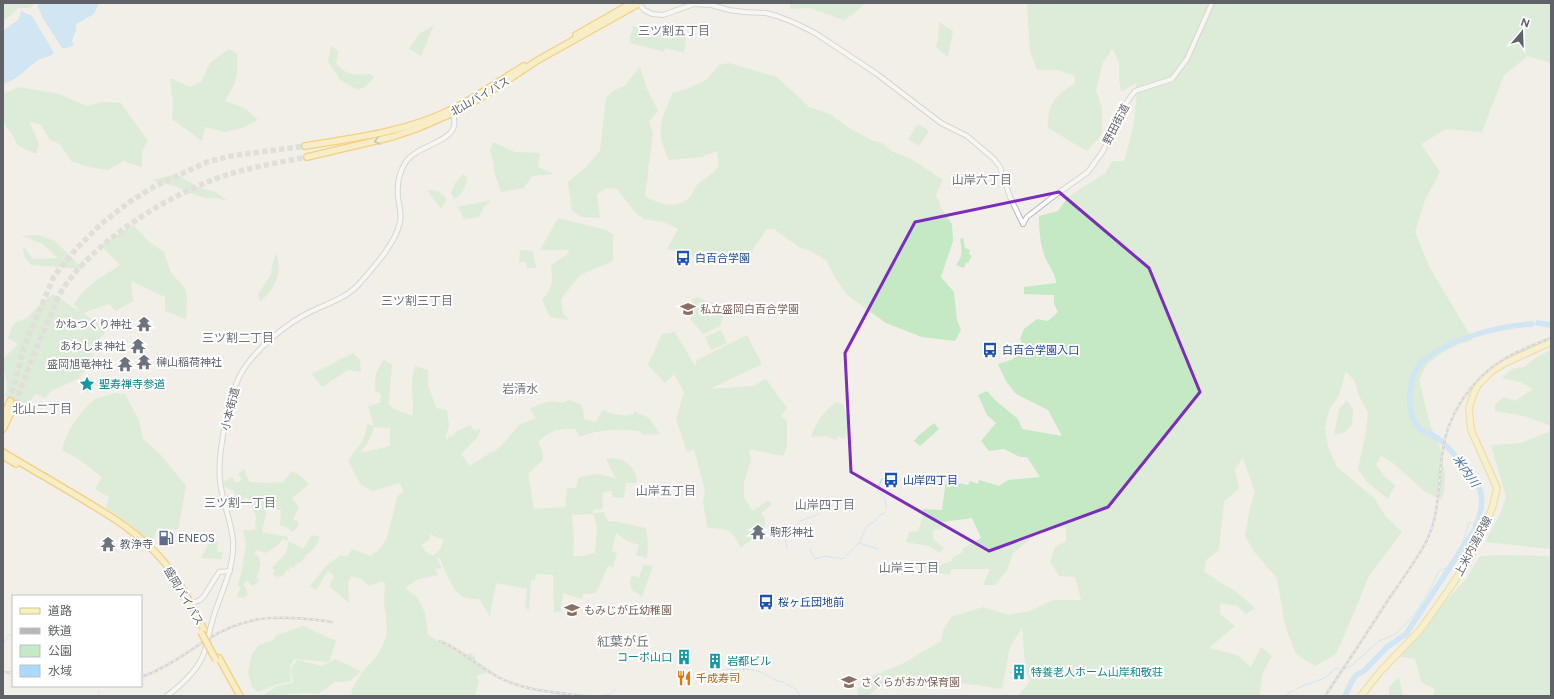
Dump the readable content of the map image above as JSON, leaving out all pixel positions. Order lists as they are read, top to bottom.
{
  "streets": {
    "highway": ["北山バイパス", "盛岡バイパス"],
    "main road": ["上米内湯沢線"],
    "street": ["野田街道", "小本街道"]
  },
  "crossings": [
    ["北山バイパス", "野田街道"],
    ["北山バイパス", "小本街道"]
  ],
  "districts": [
    "三ツ割五丁目",
    "山岸六丁目",
    "三ツ割三丁目",
    "三ツ割二丁目",
    "岩清水",
    "北山二丁目",
    "山岸五丁目",
    "三ツ割一丁目",
    "山岸四丁目",
    "山岸三丁目",
    "紅葉が丘"
  ],
  "water": ["米内川"],
  "places": {
    "bus stop": [
      "白百合学園",
      "白百合学園入口",
      "山岸四丁目",
      "桜ヶ丘団地前"
    ],
    "school or university": ["私立盛岡白百合学園", "もみじが丘幼稚園", "さくらがおか保育園"],
    "temple": [
      "かねつくり神社",
      "あわしま神社",
      "榊山稲荷神社",
      "盛岡旭竜神社",
      "駒形神社",
      "教浄寺"
    ],
    "place": ["聖寿禅寺参道"],
    "fuel station": ["ENEOS"],
    "building": ["コーポ山口", "岩都ビル", "特養老人ホーム山岸和敬荘"],
    "restaurant": ["千成寿司"]
  },
  "legend": [
    "道路",
    "鉄道",
    "公園",
    "水域"
  ],
  "north": "top"
}
